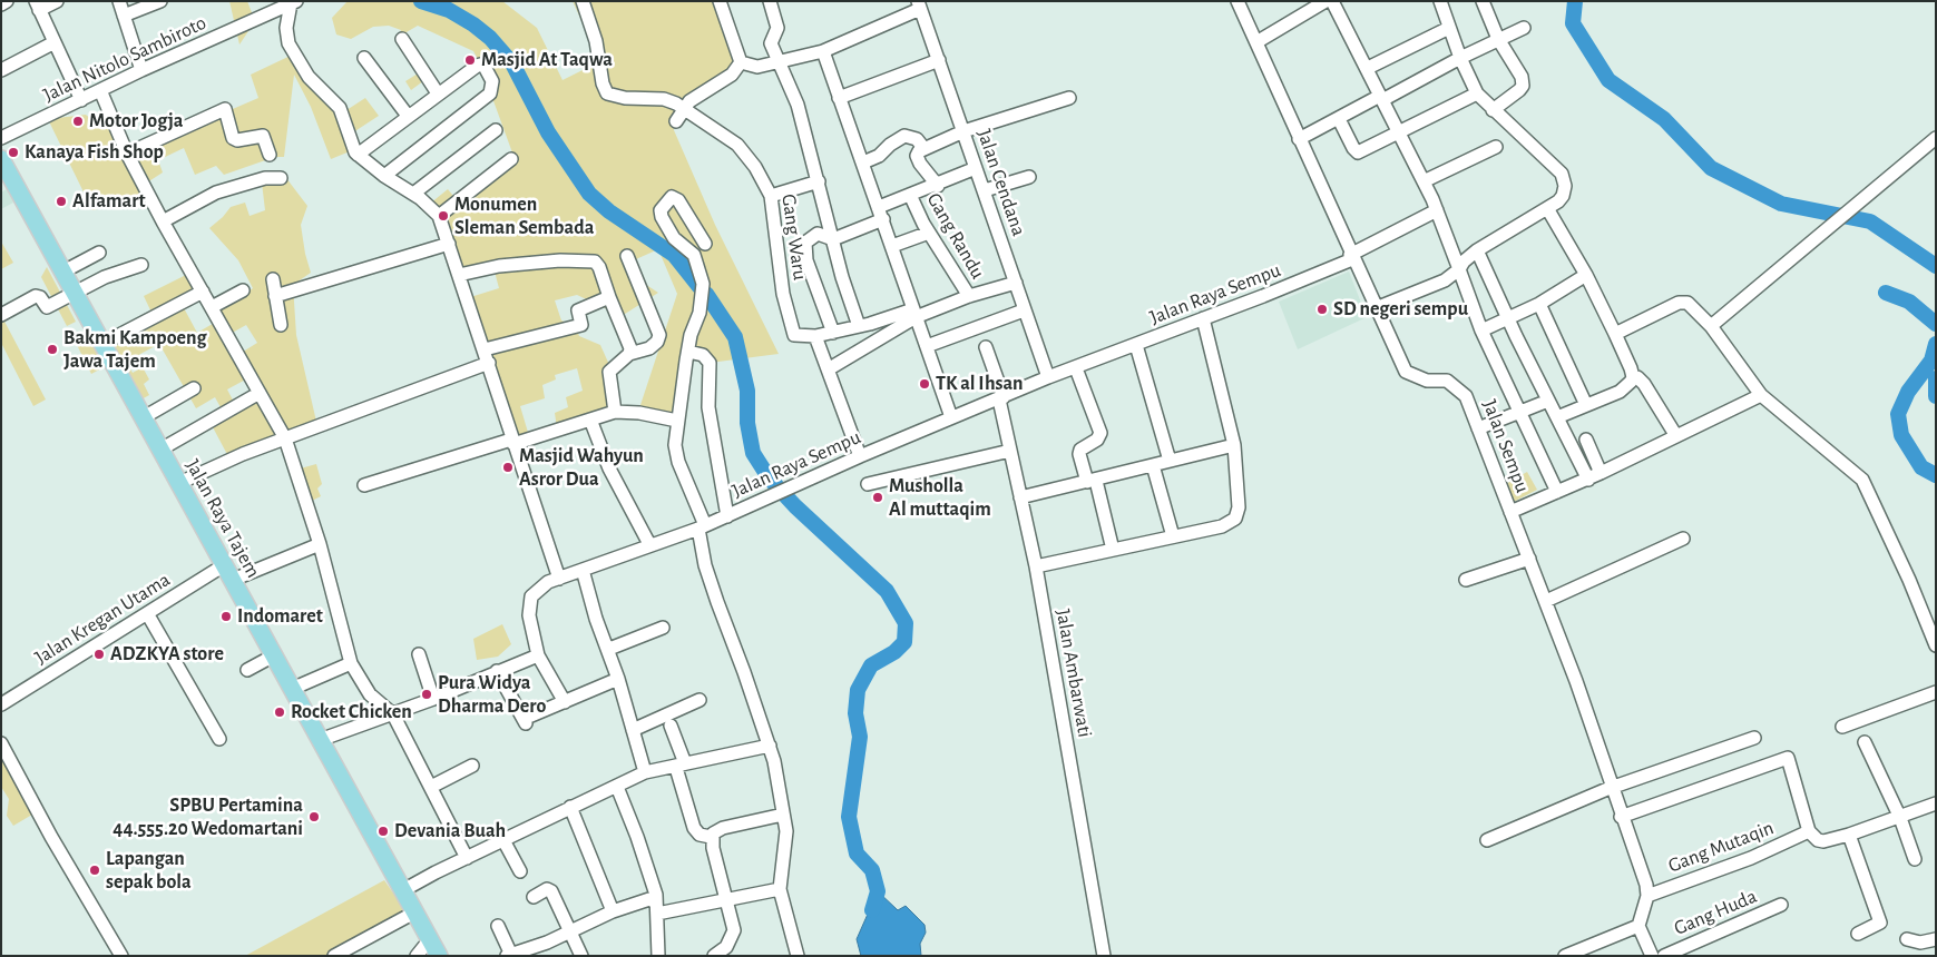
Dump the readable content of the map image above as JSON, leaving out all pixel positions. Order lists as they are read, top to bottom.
{
  "streets": {
    "main road": ["Jalan Raya Tajem"],
    "street": [
      "Jalan Nitolo Sambiroto",
      "Jalan Cendana",
      "Gang Randu",
      "Gang Waru",
      "Jalan Raya Sempu",
      "Jalan Sempu",
      "Jalan Kregan Utama",
      "Jalan Ambarwati",
      "Gang Mutaqin",
      "Gang Huda"
    ]
  },
  "crossings": [
    ["Jalan Cendana", "Jalan Raya Sempu"],
    ["Jalan Raya Sempu", "Jalan Sempu"],
    ["Jalan Raya Sempu", "Jalan Ambarwati"],
    ["Jalan Sempu", "Gang Mutaqin"],
    ["Jalan Raya Tajem", "Jalan Kregan Utama"]
  ],
  "places": [
    "Masjid At Taqwa",
    "Motor Jogja",
    "Kanaya Fish Shop",
    "Alfamart",
    "Monumen Sleman Sembada",
    "SD negeri sempu",
    "Bakmi Kampoeng Jawa Tajem",
    "TK al Ihsan",
    "Masjid Wahyun Asror Dua",
    "Musholla Al muttaqim",
    "Indomaret",
    "ADZKYA store",
    "Pura Widya Dharma Dero",
    "Rocket Chicken",
    "SPBU Pertamina 44.555.20 Wedomartani",
    "Devania Buah",
    "Lapangan sepak bola"
  ]
}
